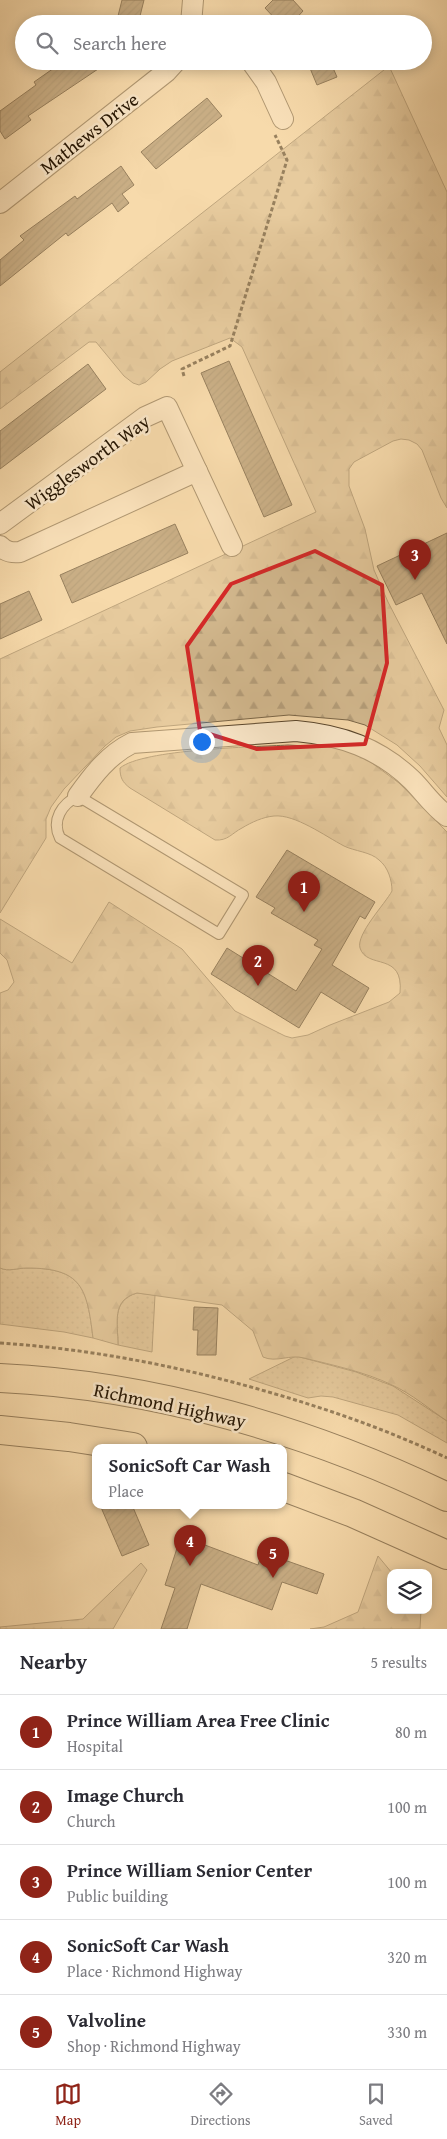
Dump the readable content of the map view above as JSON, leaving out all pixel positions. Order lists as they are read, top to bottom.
{
  "streets": {
    "main road": ["Richmond Highway"],
    "street": ["Mathews Drive", "Wigglesworth Way"]
  },
  "page": {
    "search": "Search here",
    "pins": [
      "3",
      "1",
      "2",
      "4",
      "5"
    ],
    "popup": ["SonicSoft Car Wash", "Place"],
    "heading": ["Nearby", "5 results"],
    "list": [
      {
        "mark": "1",
        "name": "Prince William Area Free Clinic",
        "note": "Hospital",
        "value": "80 m"
      },
      {
        "mark": "2",
        "name": "Image Church",
        "note": "Church",
        "value": "100 m"
      },
      {
        "mark": "3",
        "name": "Prince William Senior Center",
        "note": "Public building",
        "value": "100 m"
      },
      {
        "mark": "4",
        "name": "SonicSoft Car Wash",
        "note": "Place · Richmond Highway",
        "value": "320 m"
      },
      {
        "mark": "5",
        "name": "Valvoline",
        "note": "Shop · Richmond Highway",
        "value": "330 m"
      }
    ],
    "nav": ["Map", "Directions", "Saved"]
  }
}
